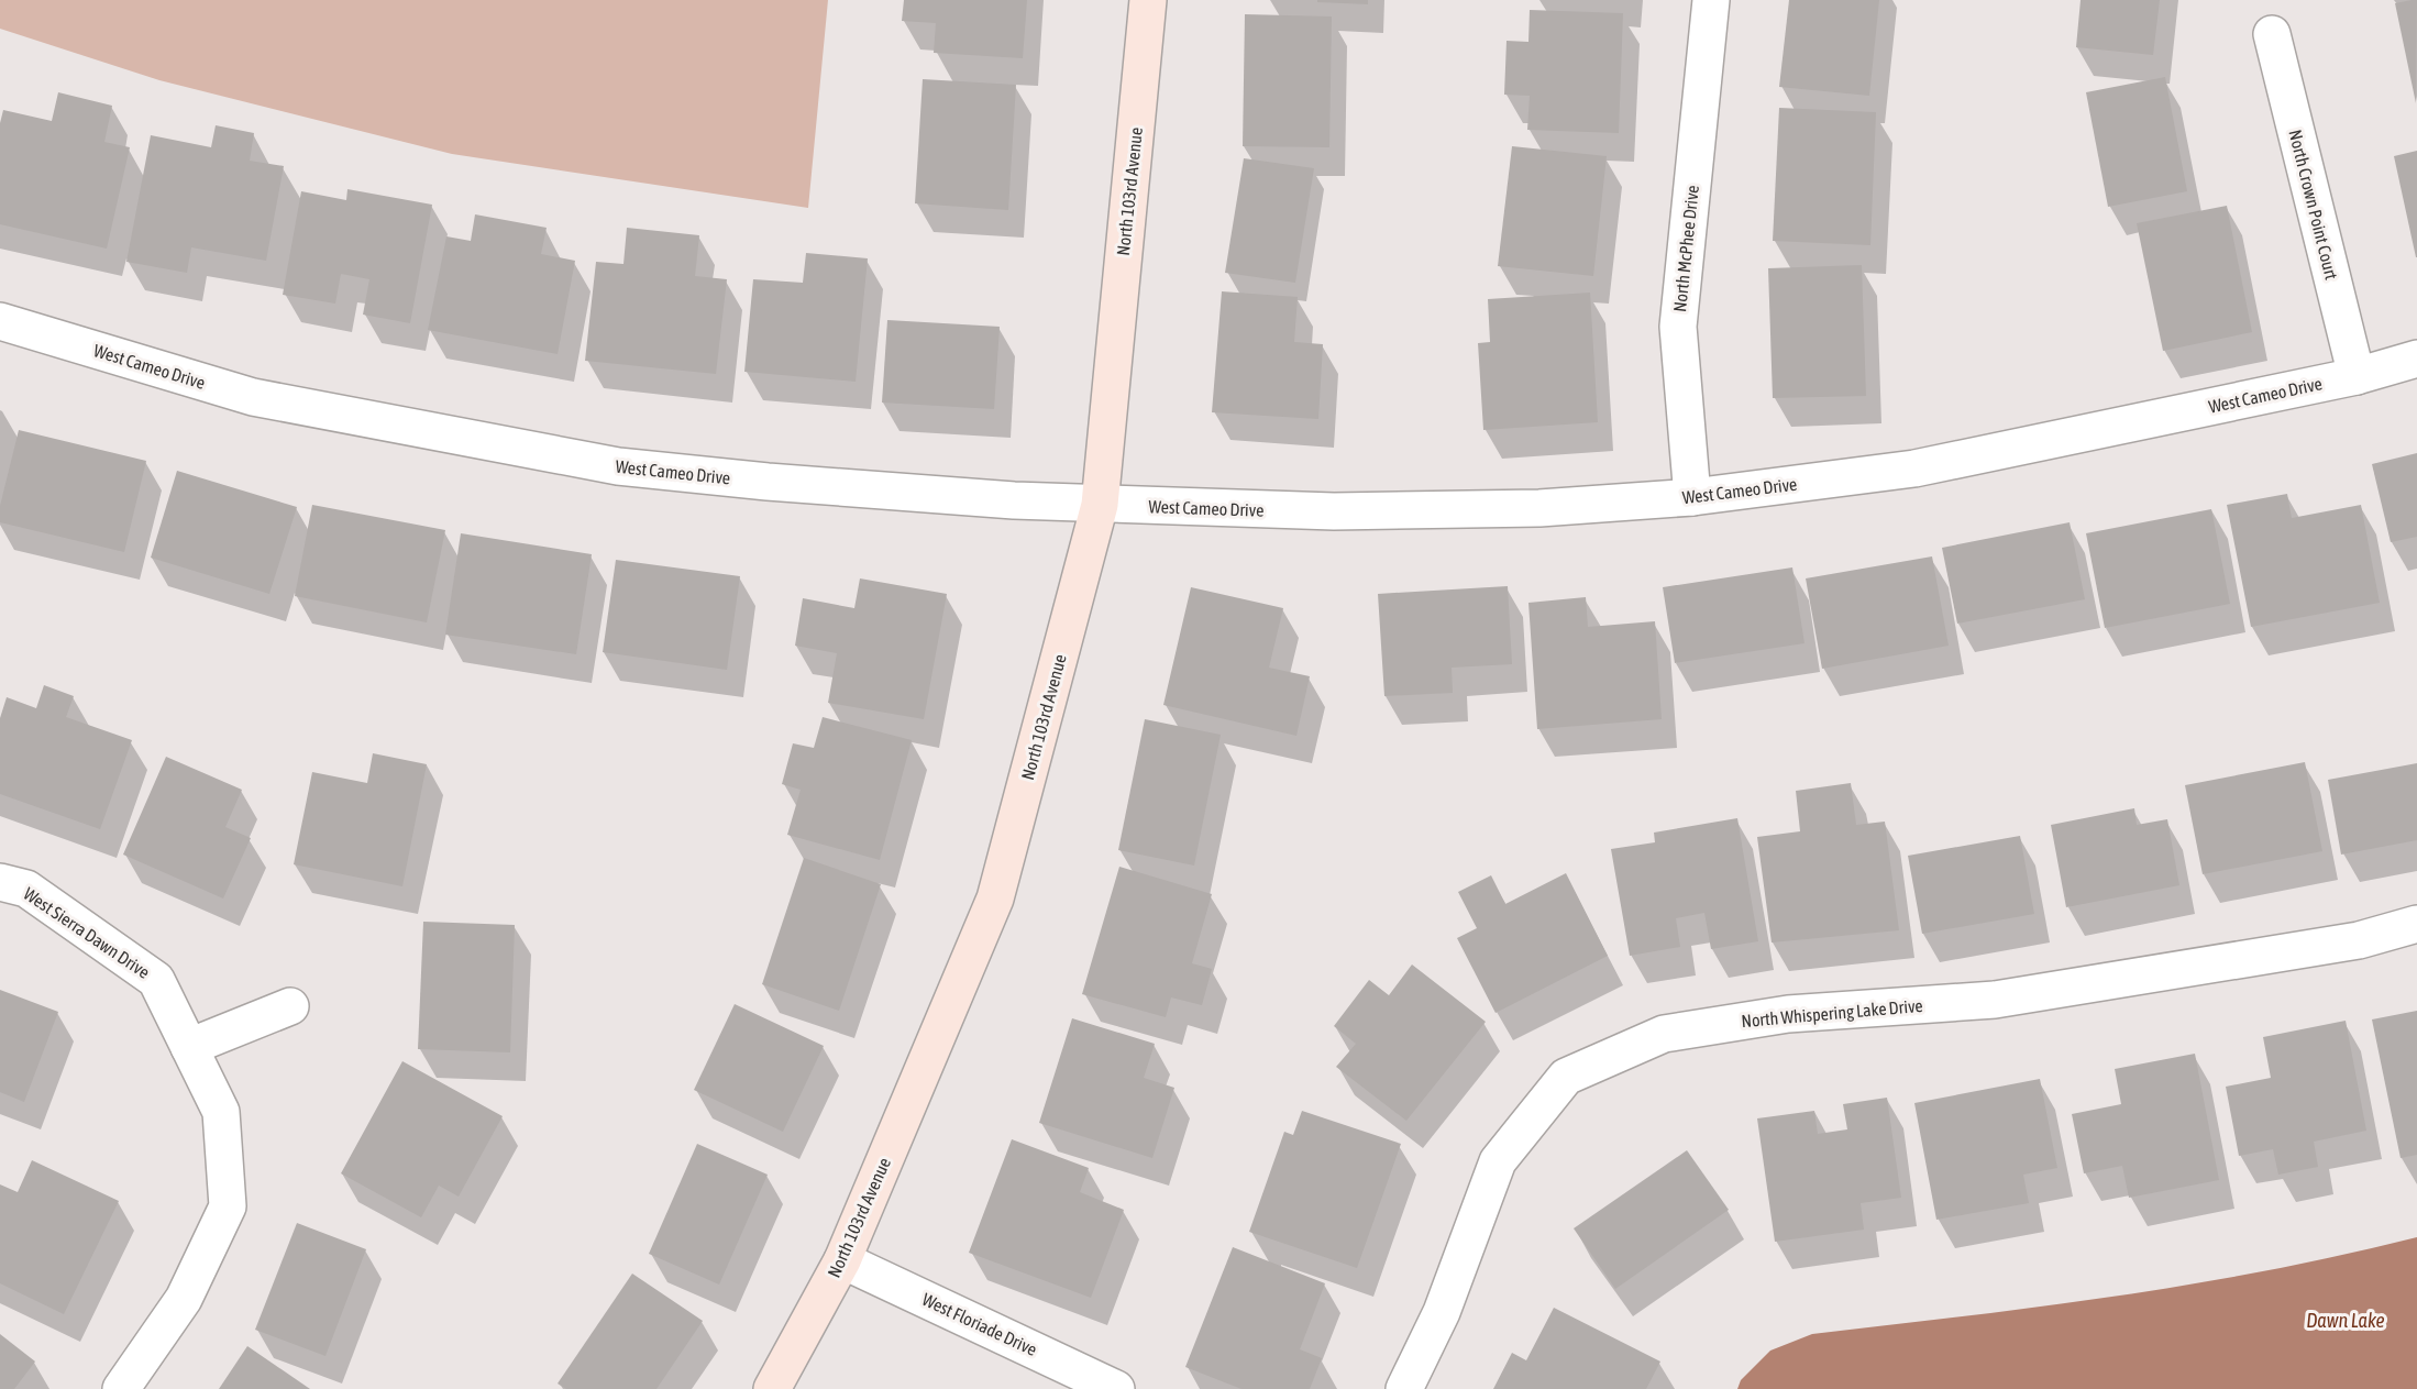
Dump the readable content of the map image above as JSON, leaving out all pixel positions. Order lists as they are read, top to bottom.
{
  "streets": {
    "street": [
      "North 103rd Avenue",
      "North Crown Point Court",
      "North McPhee Drive",
      "West Cameo Drive",
      "West Sierra Dawn Drive",
      "North Whispering Lake Drive",
      "West Floriade Drive"
    ]
  },
  "crossings": [
    ["North 103rd Avenue", "West Cameo Drive"],
    ["North 103rd Avenue", "West Floriade Drive"],
    ["North Crown Point Court", "West Cameo Drive"],
    ["North McPhee Drive", "West Cameo Drive"]
  ],
  "water": ["Dawn Lake"]
}
